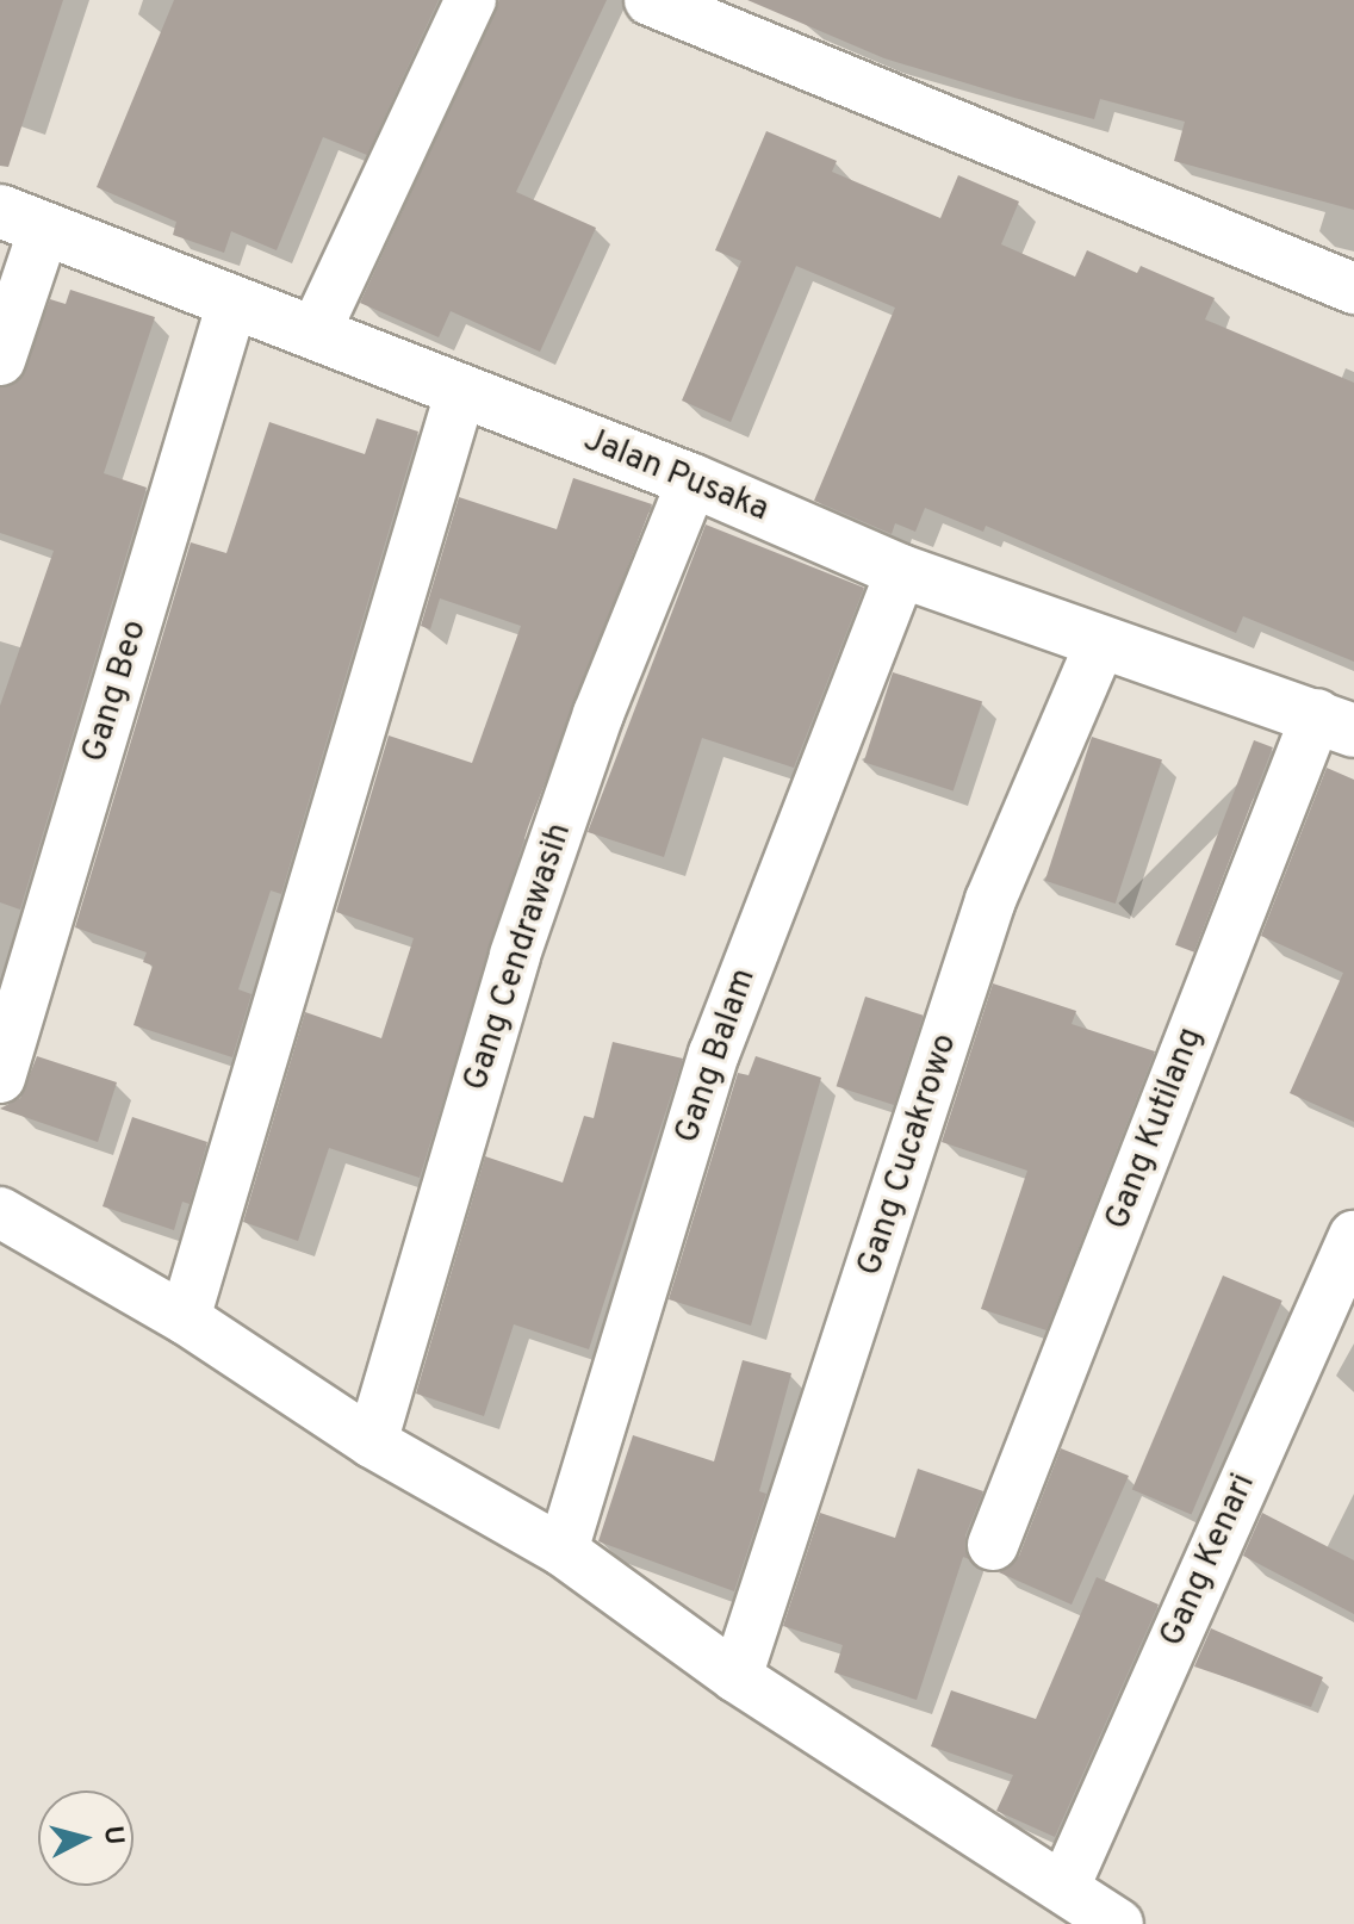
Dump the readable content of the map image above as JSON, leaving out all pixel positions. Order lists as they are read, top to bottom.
{
  "streets": {
    "main road": ["Jalan Pusaka"],
    "street": [
      "Gang Beo",
      "Gang Cendrawasih",
      "Gang Balam",
      "Gang Kutilang",
      "Gang Cucakrowo",
      "Gang Kenari"
    ]
  },
  "crossings": [
    ["Jalan Pusaka", "Gang Beo"],
    ["Jalan Pusaka", "Gang Cendrawasih"],
    ["Jalan Pusaka", "Gang Balam"],
    ["Jalan Pusaka", "Gang Kutilang"],
    ["Jalan Pusaka", "Gang Cucakrowo"]
  ],
  "north": "right"
}
